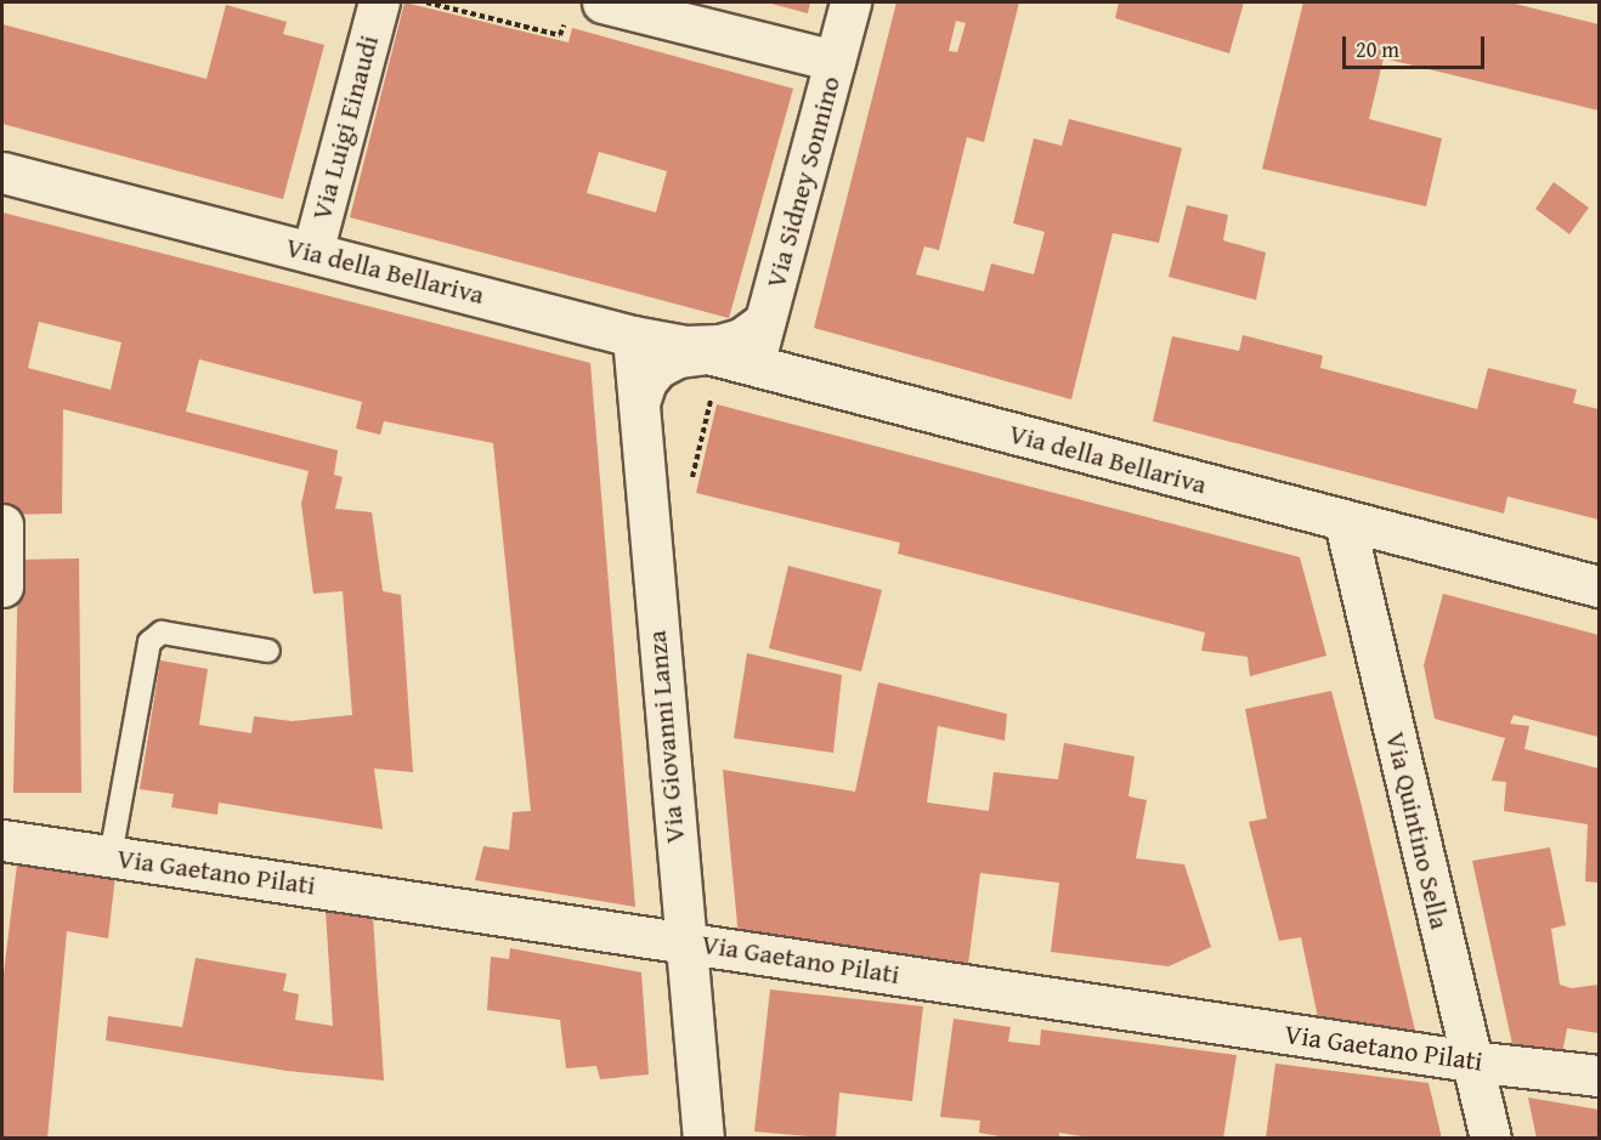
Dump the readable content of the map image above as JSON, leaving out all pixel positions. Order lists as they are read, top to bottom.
{
  "streets": {
    "street": [
      "Via Luigi Einaudi",
      "Via Sidney Sonnino",
      "Via della Bellariva",
      "Via Giovanni Lanza",
      "Via Quintino Sella",
      "Via Gaetano Pilati"
    ]
  },
  "crossings": [
    ["Via Luigi Einaudi", "Via della Bellariva"],
    ["Via Sidney Sonnino", "Via della Bellariva"],
    ["Via della Bellariva", "Via Giovanni Lanza"],
    ["Via della Bellariva", "Via Quintino Sella"],
    ["Via Giovanni Lanza", "Via Gaetano Pilati"],
    ["Via Quintino Sella", "Via Gaetano Pilati"]
  ],
  "scale_bar": "20 m"
}
